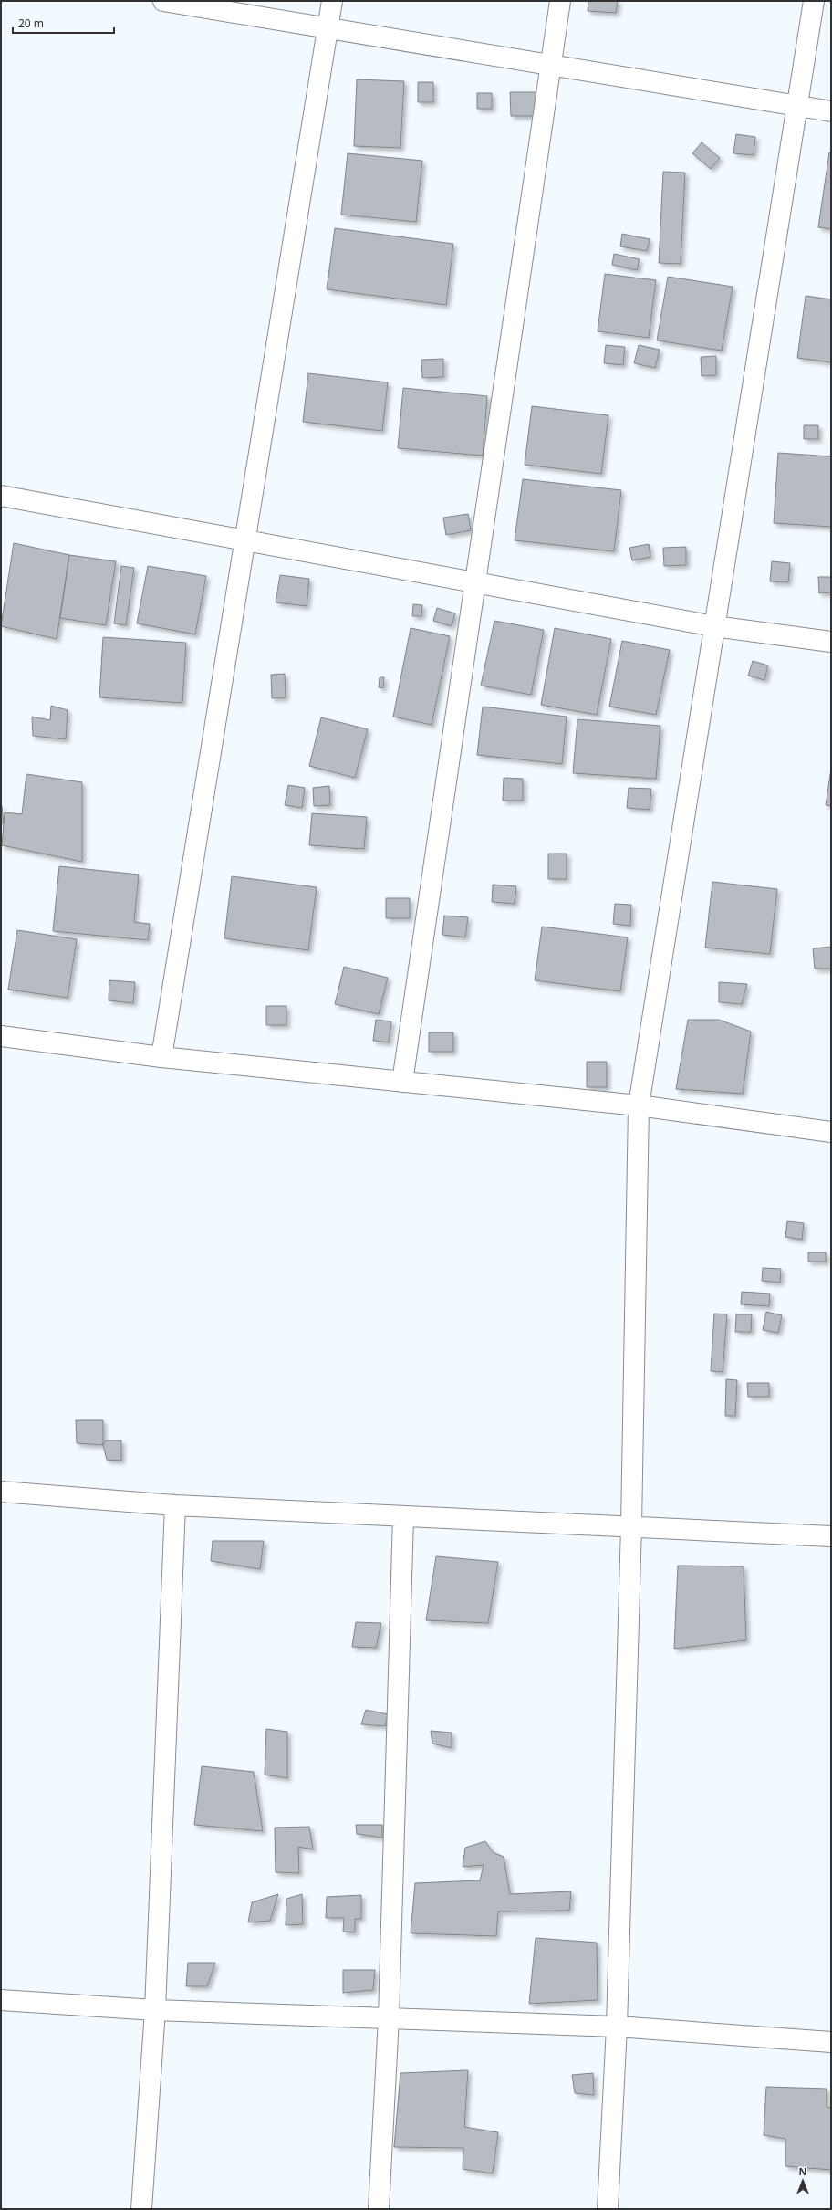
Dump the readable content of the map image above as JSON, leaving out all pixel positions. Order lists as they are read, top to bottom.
{
  "scale_bar": "20 m",
  "north": "top"
}
